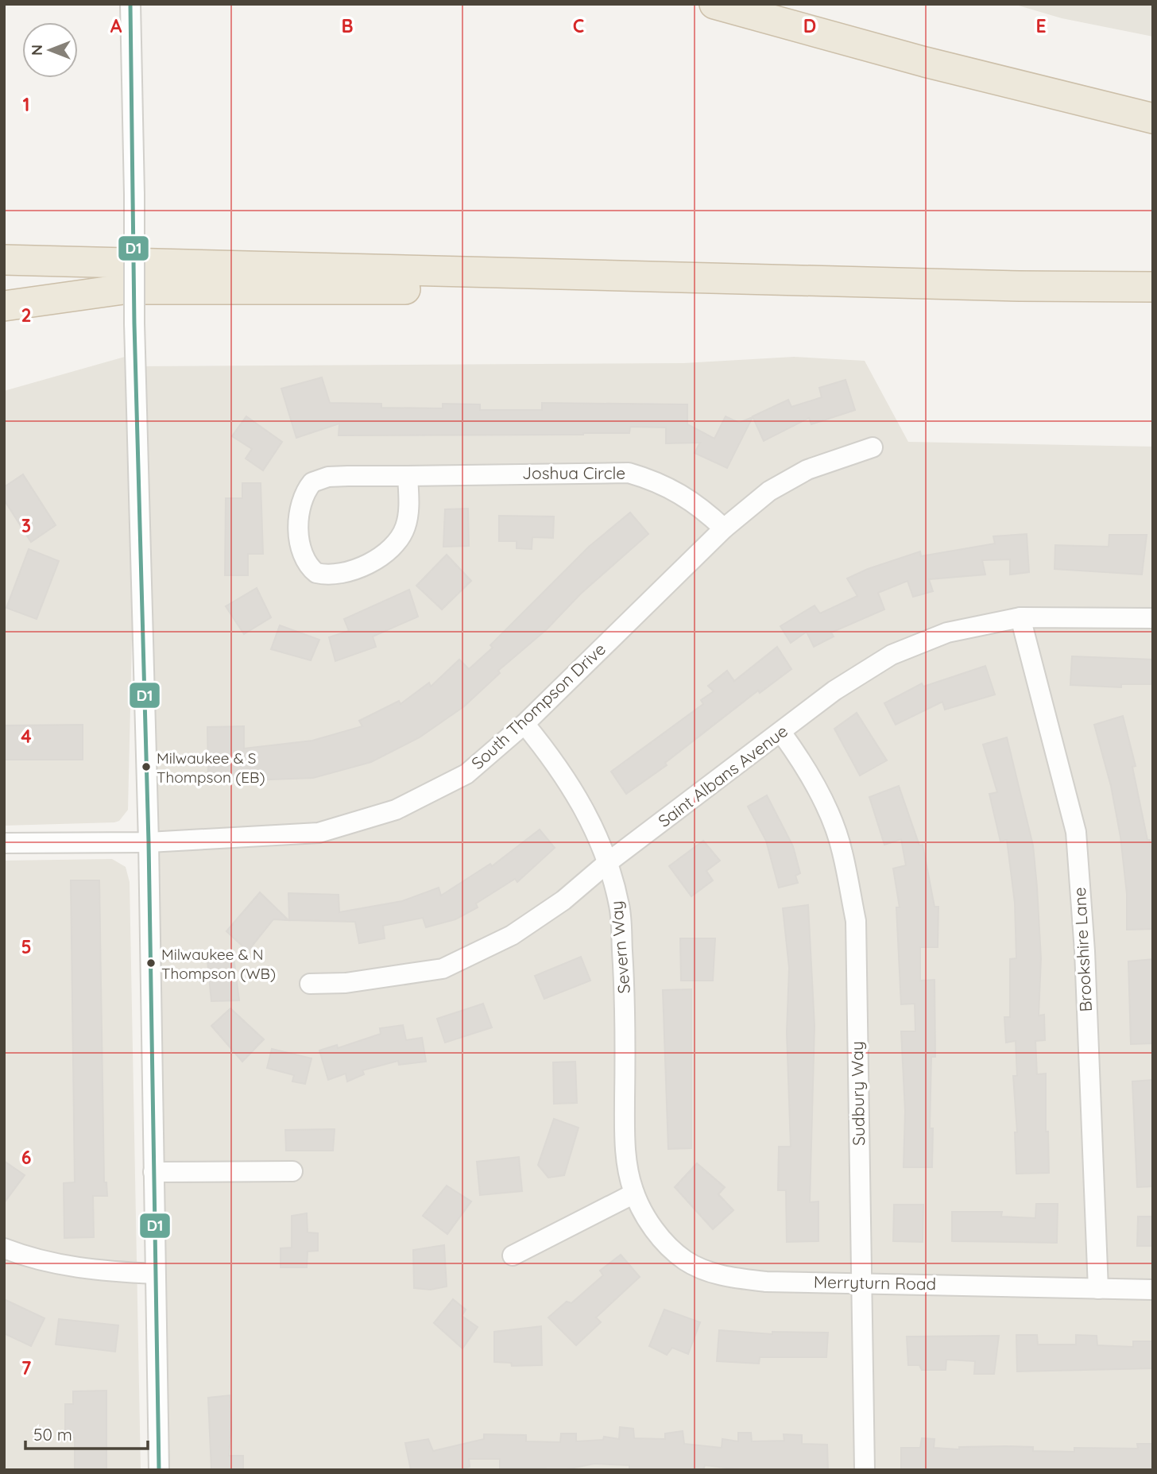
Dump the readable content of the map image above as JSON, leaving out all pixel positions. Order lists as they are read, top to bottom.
{
  "streets": {
    "street": [
      "Joshua Circle",
      "South Thompson Drive",
      "Saint Albans Avenue",
      "Severn Way",
      "Brookshire Lane",
      "Sudbury Way",
      "Merryturn Road"
    ]
  },
  "crossings": [
    ["Joshua Circle", "South Thompson Drive"],
    ["South Thompson Drive", "Severn Way"],
    ["Saint Albans Avenue", "Severn Way"],
    ["Saint Albans Avenue", "Brookshire Lane"],
    ["Saint Albans Avenue", "Sudbury Way"],
    ["Severn Way", "Merryturn Road"],
    ["Brookshire Lane", "Merryturn Road"],
    ["Sudbury Way", "Merryturn Road"]
  ],
  "places": ["Milwaukee & S Thompson (EB)", "Milwaukee & N Thompson (WB)"],
  "lines": ["transit line D1"],
  "scale_bar": "50 m",
  "north": "left",
  "grid": {
    "columns": [
      "A",
      "B",
      "C",
      "D",
      "E"
    ],
    "rows": [
      "1",
      "2",
      "3",
      "4",
      "5",
      "6",
      "7"
    ]
  }
}
